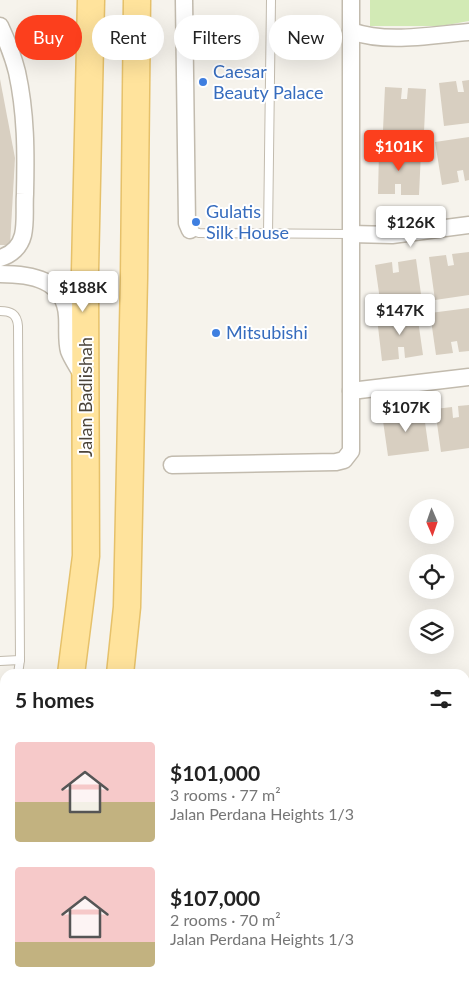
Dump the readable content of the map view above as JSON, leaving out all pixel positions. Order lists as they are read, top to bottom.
{
  "streets": {
    "main road": ["Jalan Badlishah"]
  },
  "places": ["Caesar Beauty Palace", "Gulatis Silk House", "Mitsubishi"],
  "north": "bottom",
  "page": {
    "chip": [
      "Buy",
      "Rent",
      "Filters",
      "New"
    ],
    "price": [
      "$101K",
      "$126K",
      "$188K",
      "$147K",
      "$107K"
    ],
    "heading": "5 homes",
    "list": [
      {
        "name": "$101,000",
        "note": "3 rooms · 77 m² · Jalan Perdana Heights 1/3"
      },
      {
        "name": "$107,000",
        "note": "2 rooms · 70 m² · Jalan Perdana Heights 1/3"
      }
    ]
  }
}
